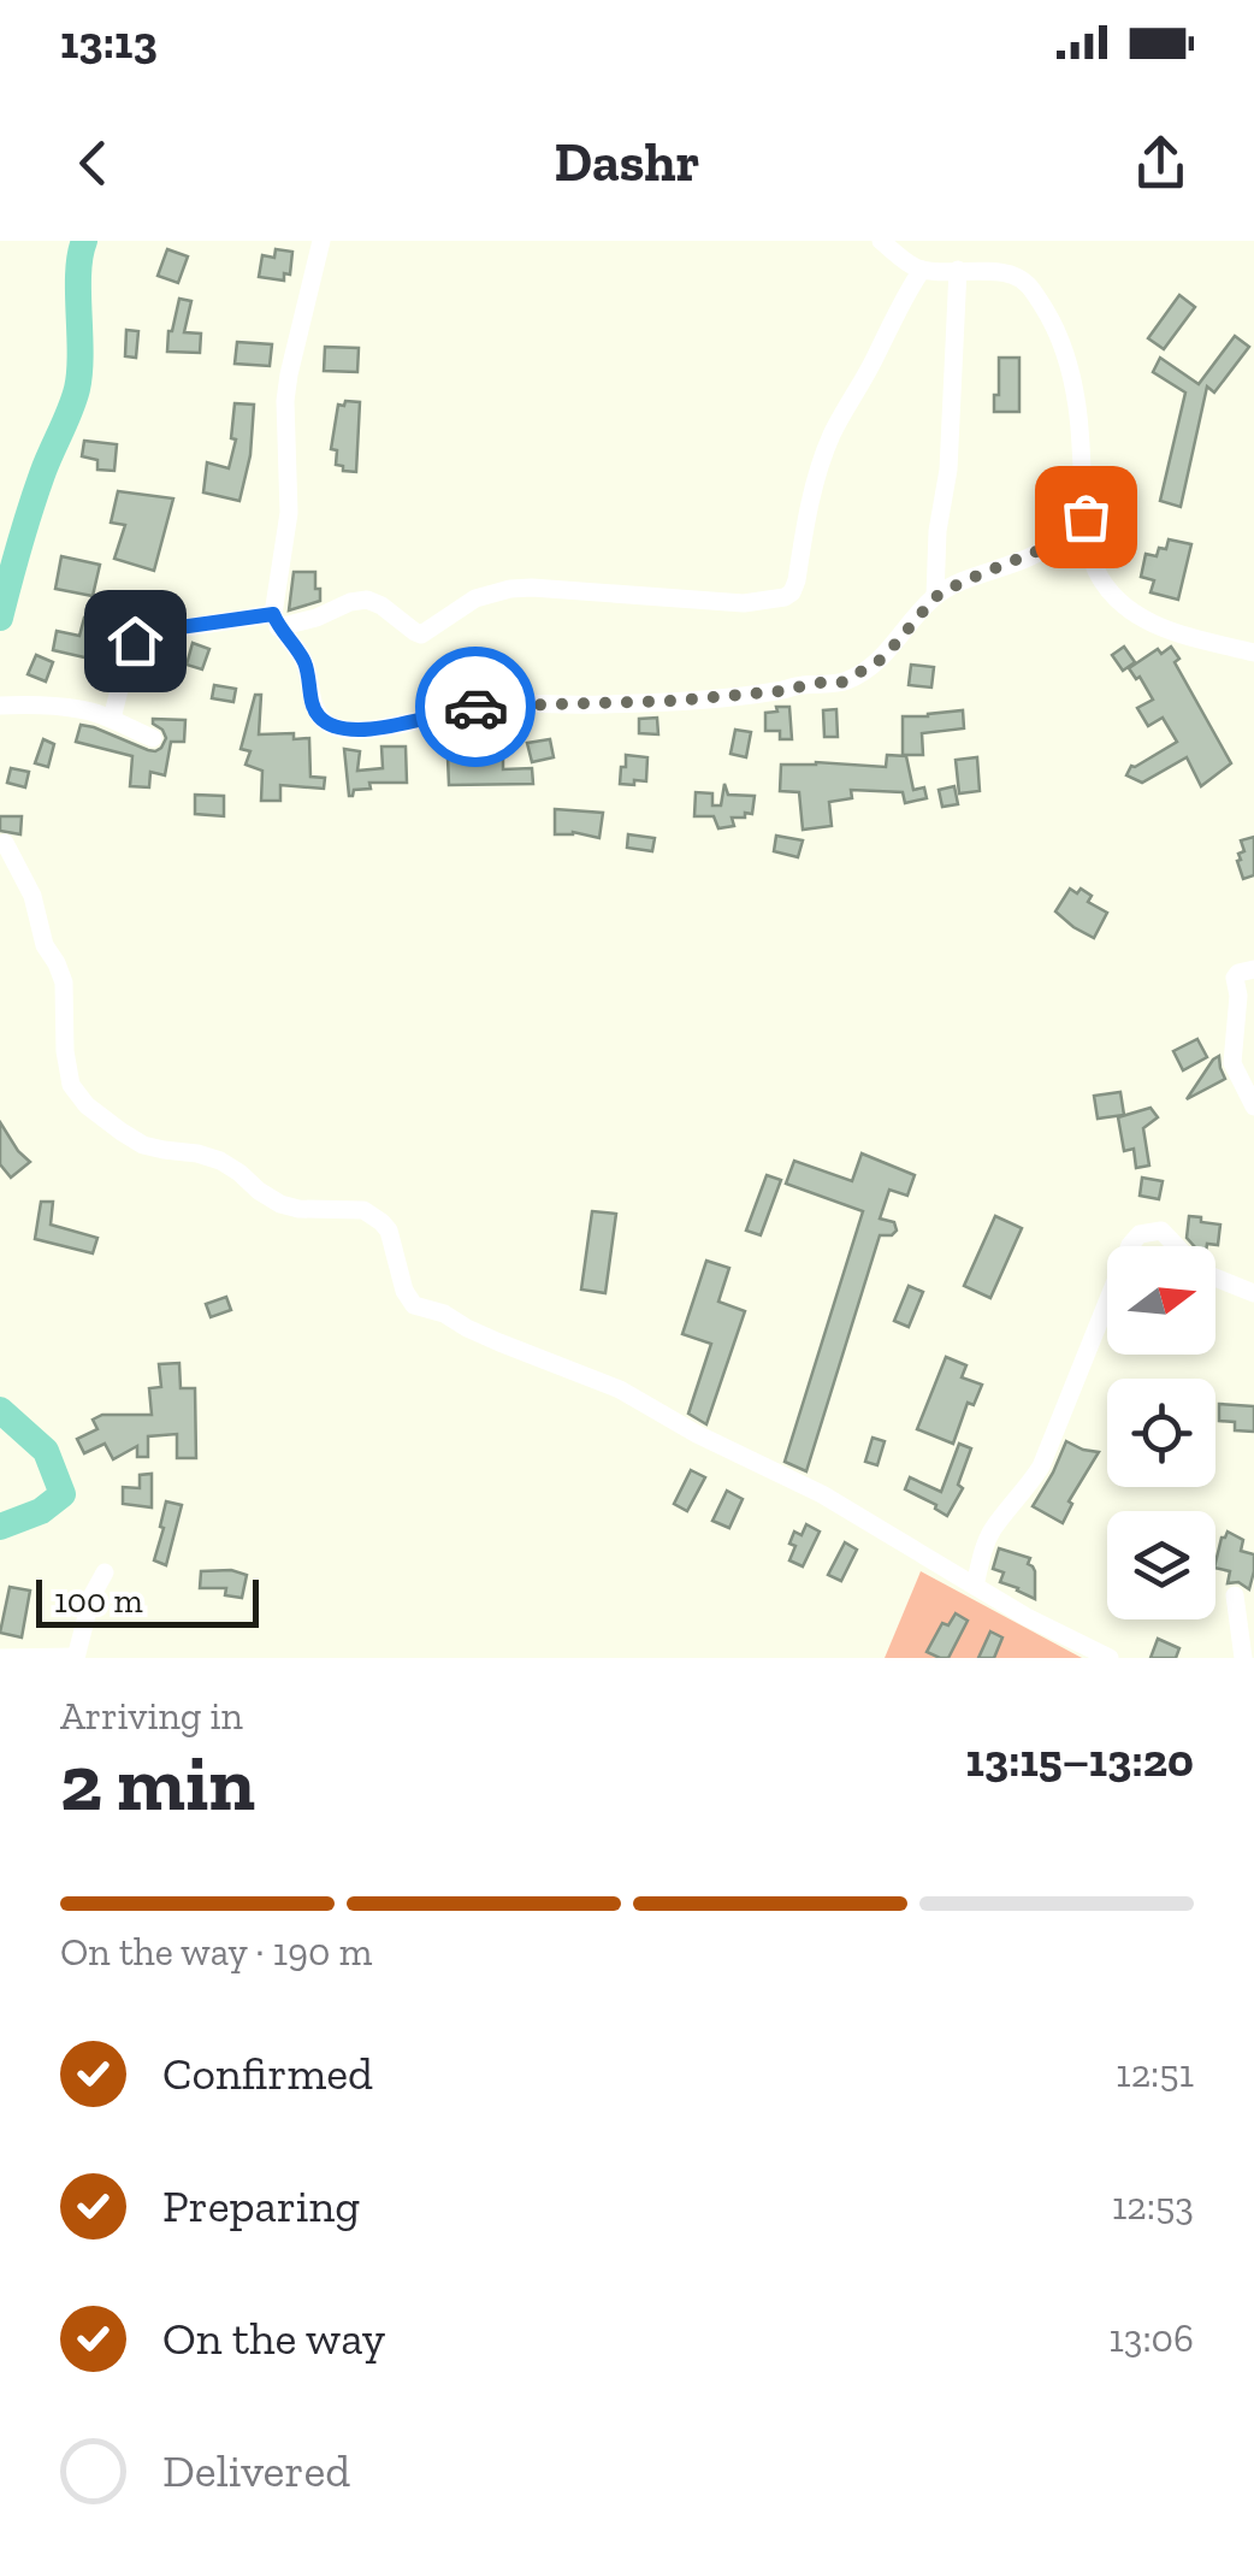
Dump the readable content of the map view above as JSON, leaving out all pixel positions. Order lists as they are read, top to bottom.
{
  "scale_bar": "100 m",
  "north": "right",
  "page": {
    "status": "13:13",
    "header": "Dashr",
    "scale": "100 m",
    "heading": ["2 min", "Arriving in", "13:15–13:20"],
    "bar": "On the way · 190 m",
    "list": [
      ["Confirmed", "12:51"],
      ["Preparing", "12:53"],
      ["On the way", "13:06"],
      "Delivered"
    ]
  }
}
